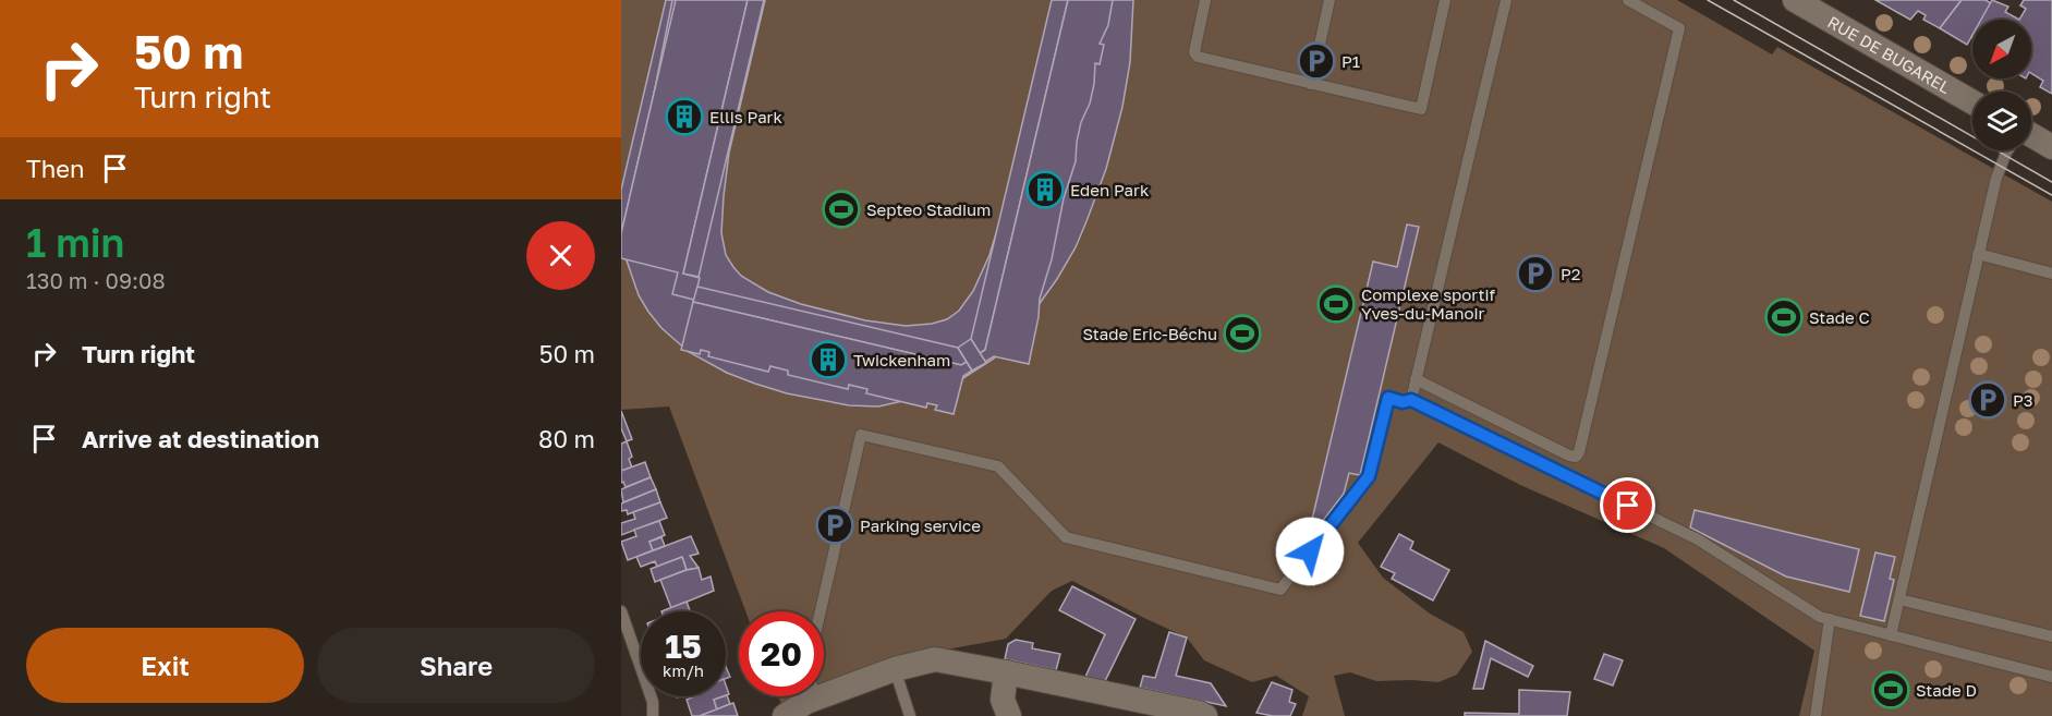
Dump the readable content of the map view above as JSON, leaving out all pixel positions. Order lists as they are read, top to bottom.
{
  "streets": {
    "street": ["RUE DE BUGAREL"]
  },
  "places": {
    "parking": [
      "P1",
      "P2",
      "P3",
      "Parking service"
    ],
    "building": ["Ellis Park", "Eden Park", "Twickenham"],
    "sports": [
      "Septeo Stadium",
      "Complexe sportif Yves-du-Manoir",
      "Stade C",
      "Stade Eric-Béchu",
      "Stade D"
    ]
  },
  "north": "bottom left",
  "page": {
    "turn": ["50 m", "Turn right"],
    "then": "Then",
    "heading": ["1 min", "130 m · 09:08"],
    "list": [
      {
        "name": "Turn right",
        "value": "50 m"
      },
      {
        "name": "Arrive at destination",
        "value": "80 m"
      }
    ],
    "speed": "15 km/h",
    "limit": "20",
    "buttons": ["Exit", "Share"]
  }
}
